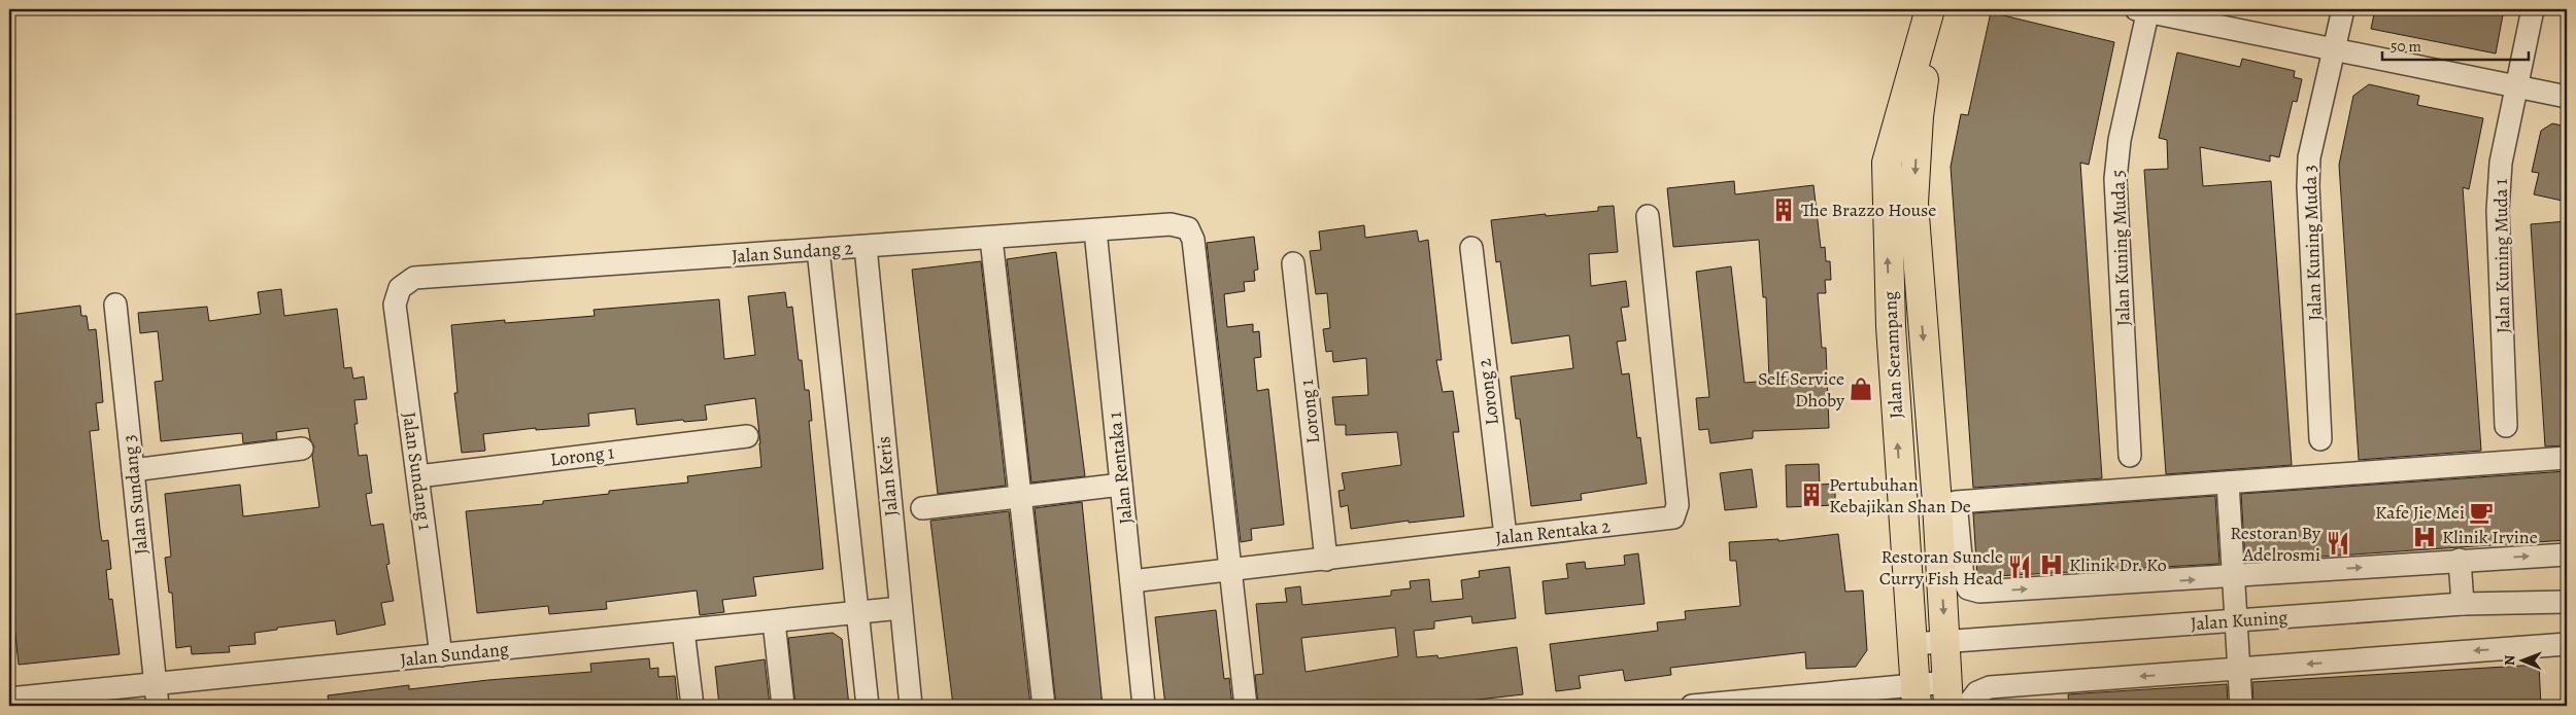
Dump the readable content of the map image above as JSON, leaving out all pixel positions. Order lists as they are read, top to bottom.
{
  "streets": {
    "main road": ["Jalan Serampang"],
    "street": [
      "Jalan Kuning Muda 3",
      "Jalan Kuning Muda 5",
      "Jalan Sundang 2",
      "Jalan Kuning Muda 1",
      "Lorong 2",
      "Lorong 1",
      "Jalan Rentaka 1",
      "Jalan Sundang 1",
      "Jalan Keris",
      "Jalan Sundang 3",
      "Jalan Rentaka 2",
      "Jalan Kuning",
      "Jalan Sundang"
    ]
  },
  "crossings": [
    ["Jalan Sundang 2", "Jalan Rentaka 1"],
    ["Jalan Sundang 2", "Jalan Sundang 1"],
    ["Jalan Sundang 2", "Jalan Keris"],
    ["Jalan Sundang 2", "Jalan Rentaka 2"],
    ["Jalan Serampang", "Jalan Kuning"],
    ["Lorong 2", "Jalan Rentaka 2"],
    ["Lorong 1", "Jalan Sundang 1"],
    ["Lorong 1", "Jalan Rentaka 2"],
    ["Jalan Rentaka 1", "Jalan Rentaka 2"],
    ["Jalan Sundang 1", "Jalan Sundang"],
    ["Jalan Keris", "Jalan Sundang"],
    ["Jalan Sundang 3", "Jalan Sundang"]
  ],
  "places": {
    "building": ["The Brazzo House", "Pertubuhan Kebajikan Shan De"],
    "shop": ["Self Service Dhoby"],
    "cafe": ["Kafe Jie Mei"],
    "hospital": ["Klinik Irvine", "Klinik Dr. Ko"],
    "restaurant": ["Restoran By Adelrosmi", "Restoran Suncle Curry Fish Head"]
  },
  "scale_bar": "50 m",
  "north": "left"
}
